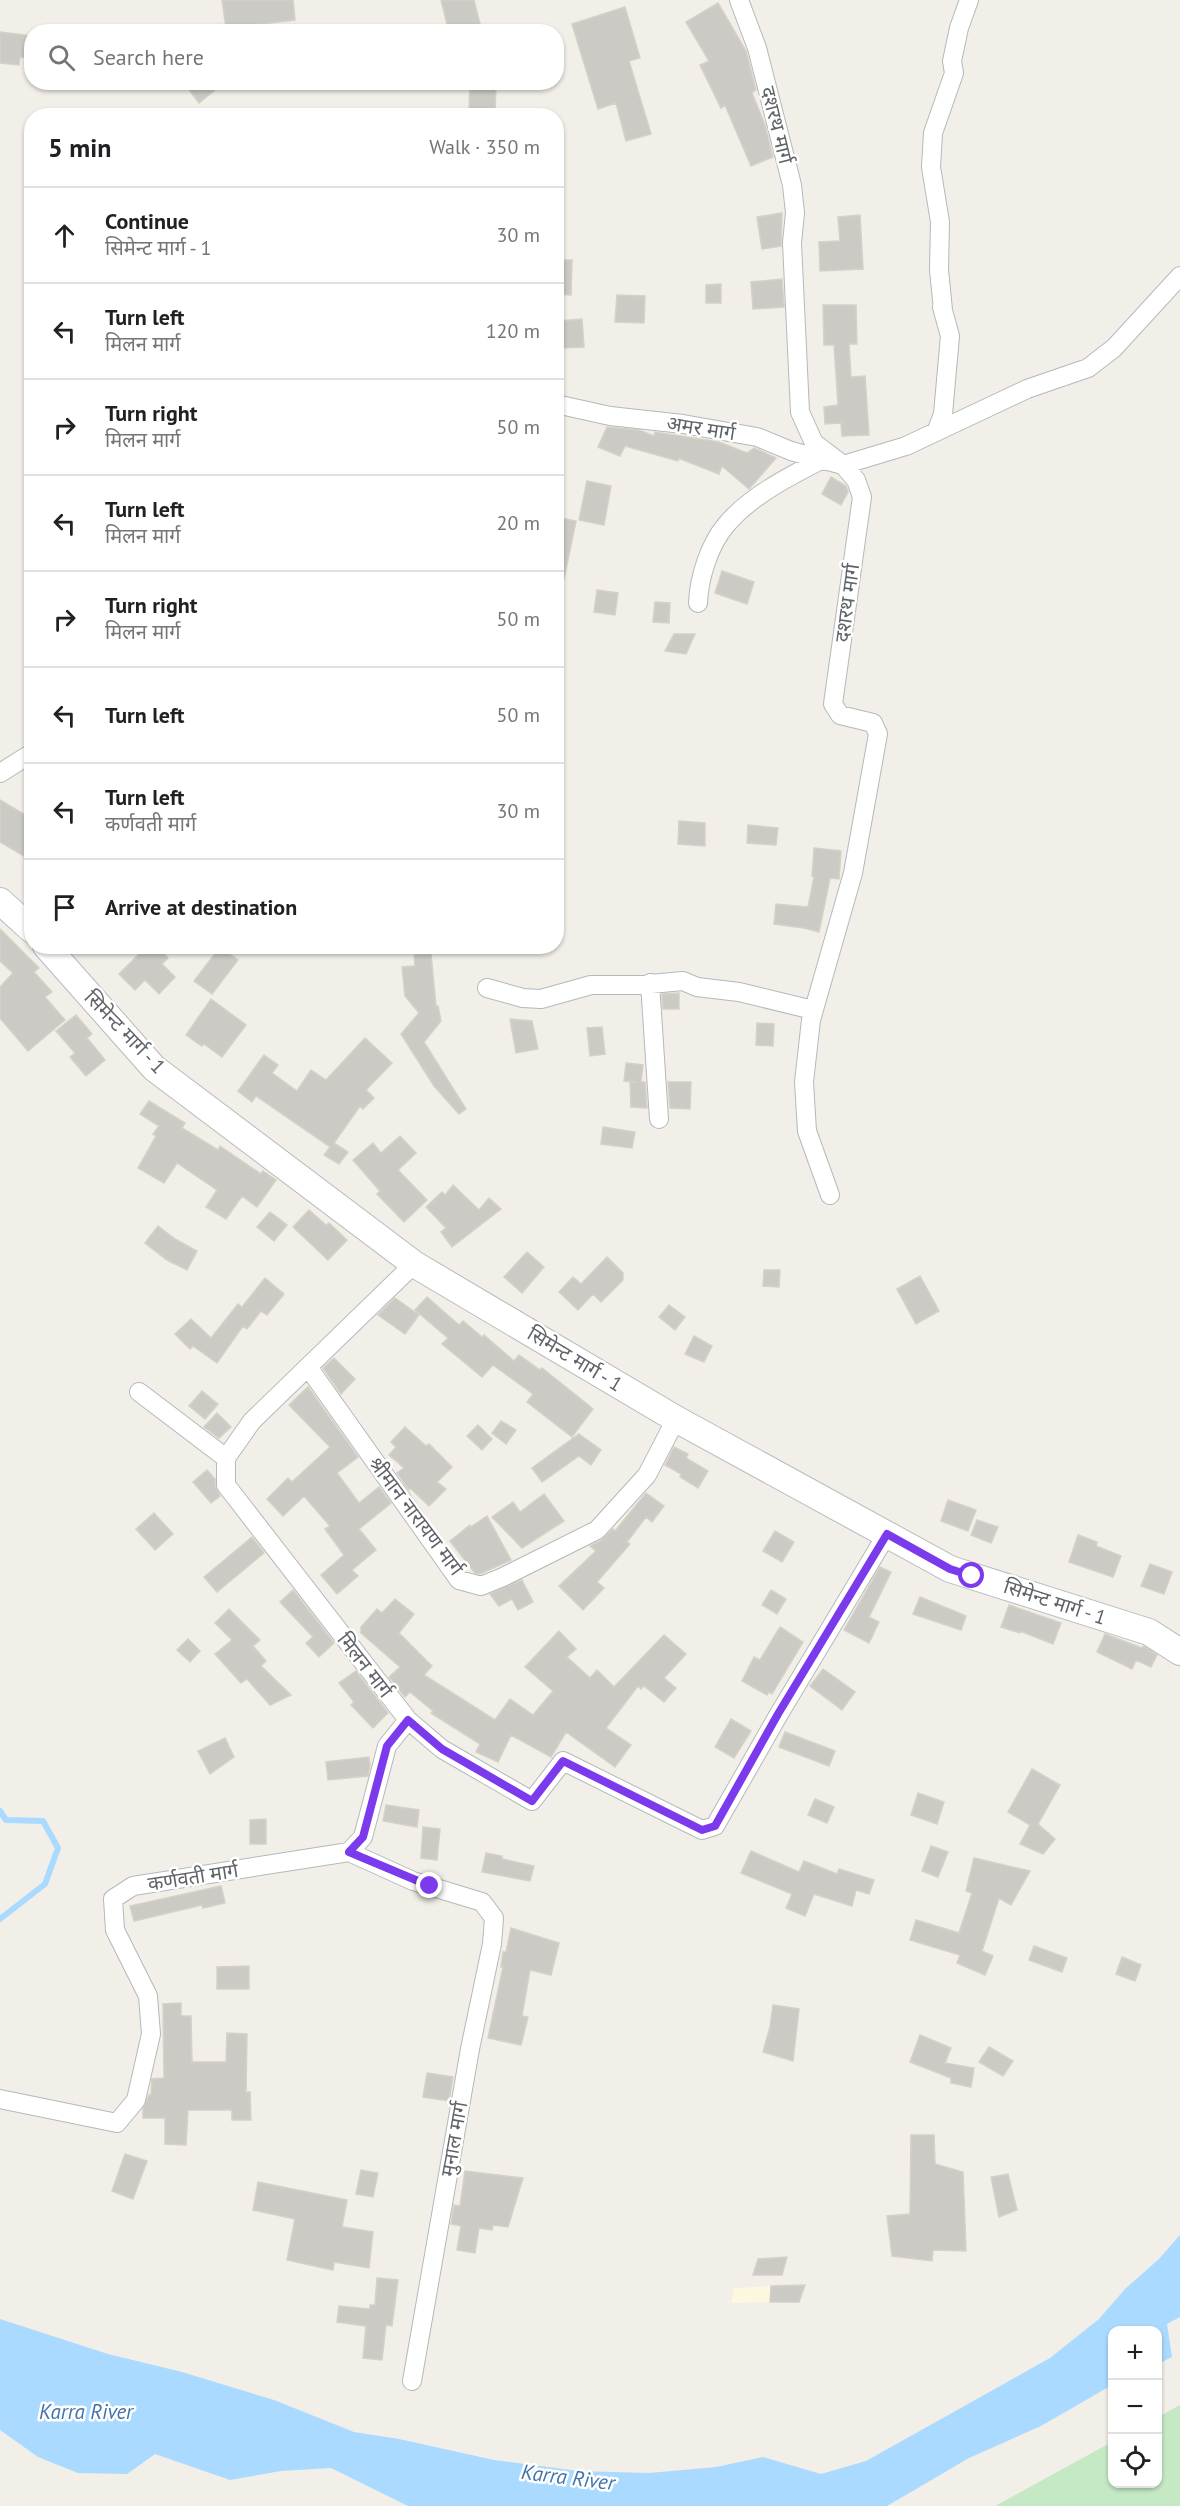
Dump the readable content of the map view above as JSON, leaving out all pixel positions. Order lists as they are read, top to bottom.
{
  "streets": {
    "street": [
      "दशरथ मार्ग",
      "अमर मार्ग",
      "सिमेन्ट मार्ग - 1",
      "श्रीमान नारायण मार्ग",
      "मिलन मार्ग",
      "कर्णवती मार्ग",
      "मुनाल मार्ग"
    ]
  },
  "crossings": [
    ["दशरथ मार्ग", "अमर मार्ग"],
    ["सिमेन्ट मार्ग - 1", "श्रीमान नारायण मार्ग"],
    ["सिमेन्ट मार्ग - 1", "मिलन मार्ग"],
    ["कर्णवती मार्ग", "मुनाल मार्ग"]
  ],
  "water": ["Karra River"],
  "page": {
    "search": "Search here",
    "heading": ["5 min", "Walk · 350 m"],
    "list": [
      ["Continue", "सिमेन्ट मार्ग - 1", "30 m"],
      ["Turn left", "मिलन मार्ग", "120 m"],
      ["Turn right", "मिलन मार्ग", "50 m"],
      ["Turn left", "मिलन मार्ग", "20 m"],
      ["Turn right", "मिलन मार्ग", "50 m"],
      ["Turn left", "50 m"],
      ["Turn left", "कर्णवती मार्ग", "30 m"],
      "Arrive at destination"
    ],
    "map_buttons": ["+", "−"]
  }
}
